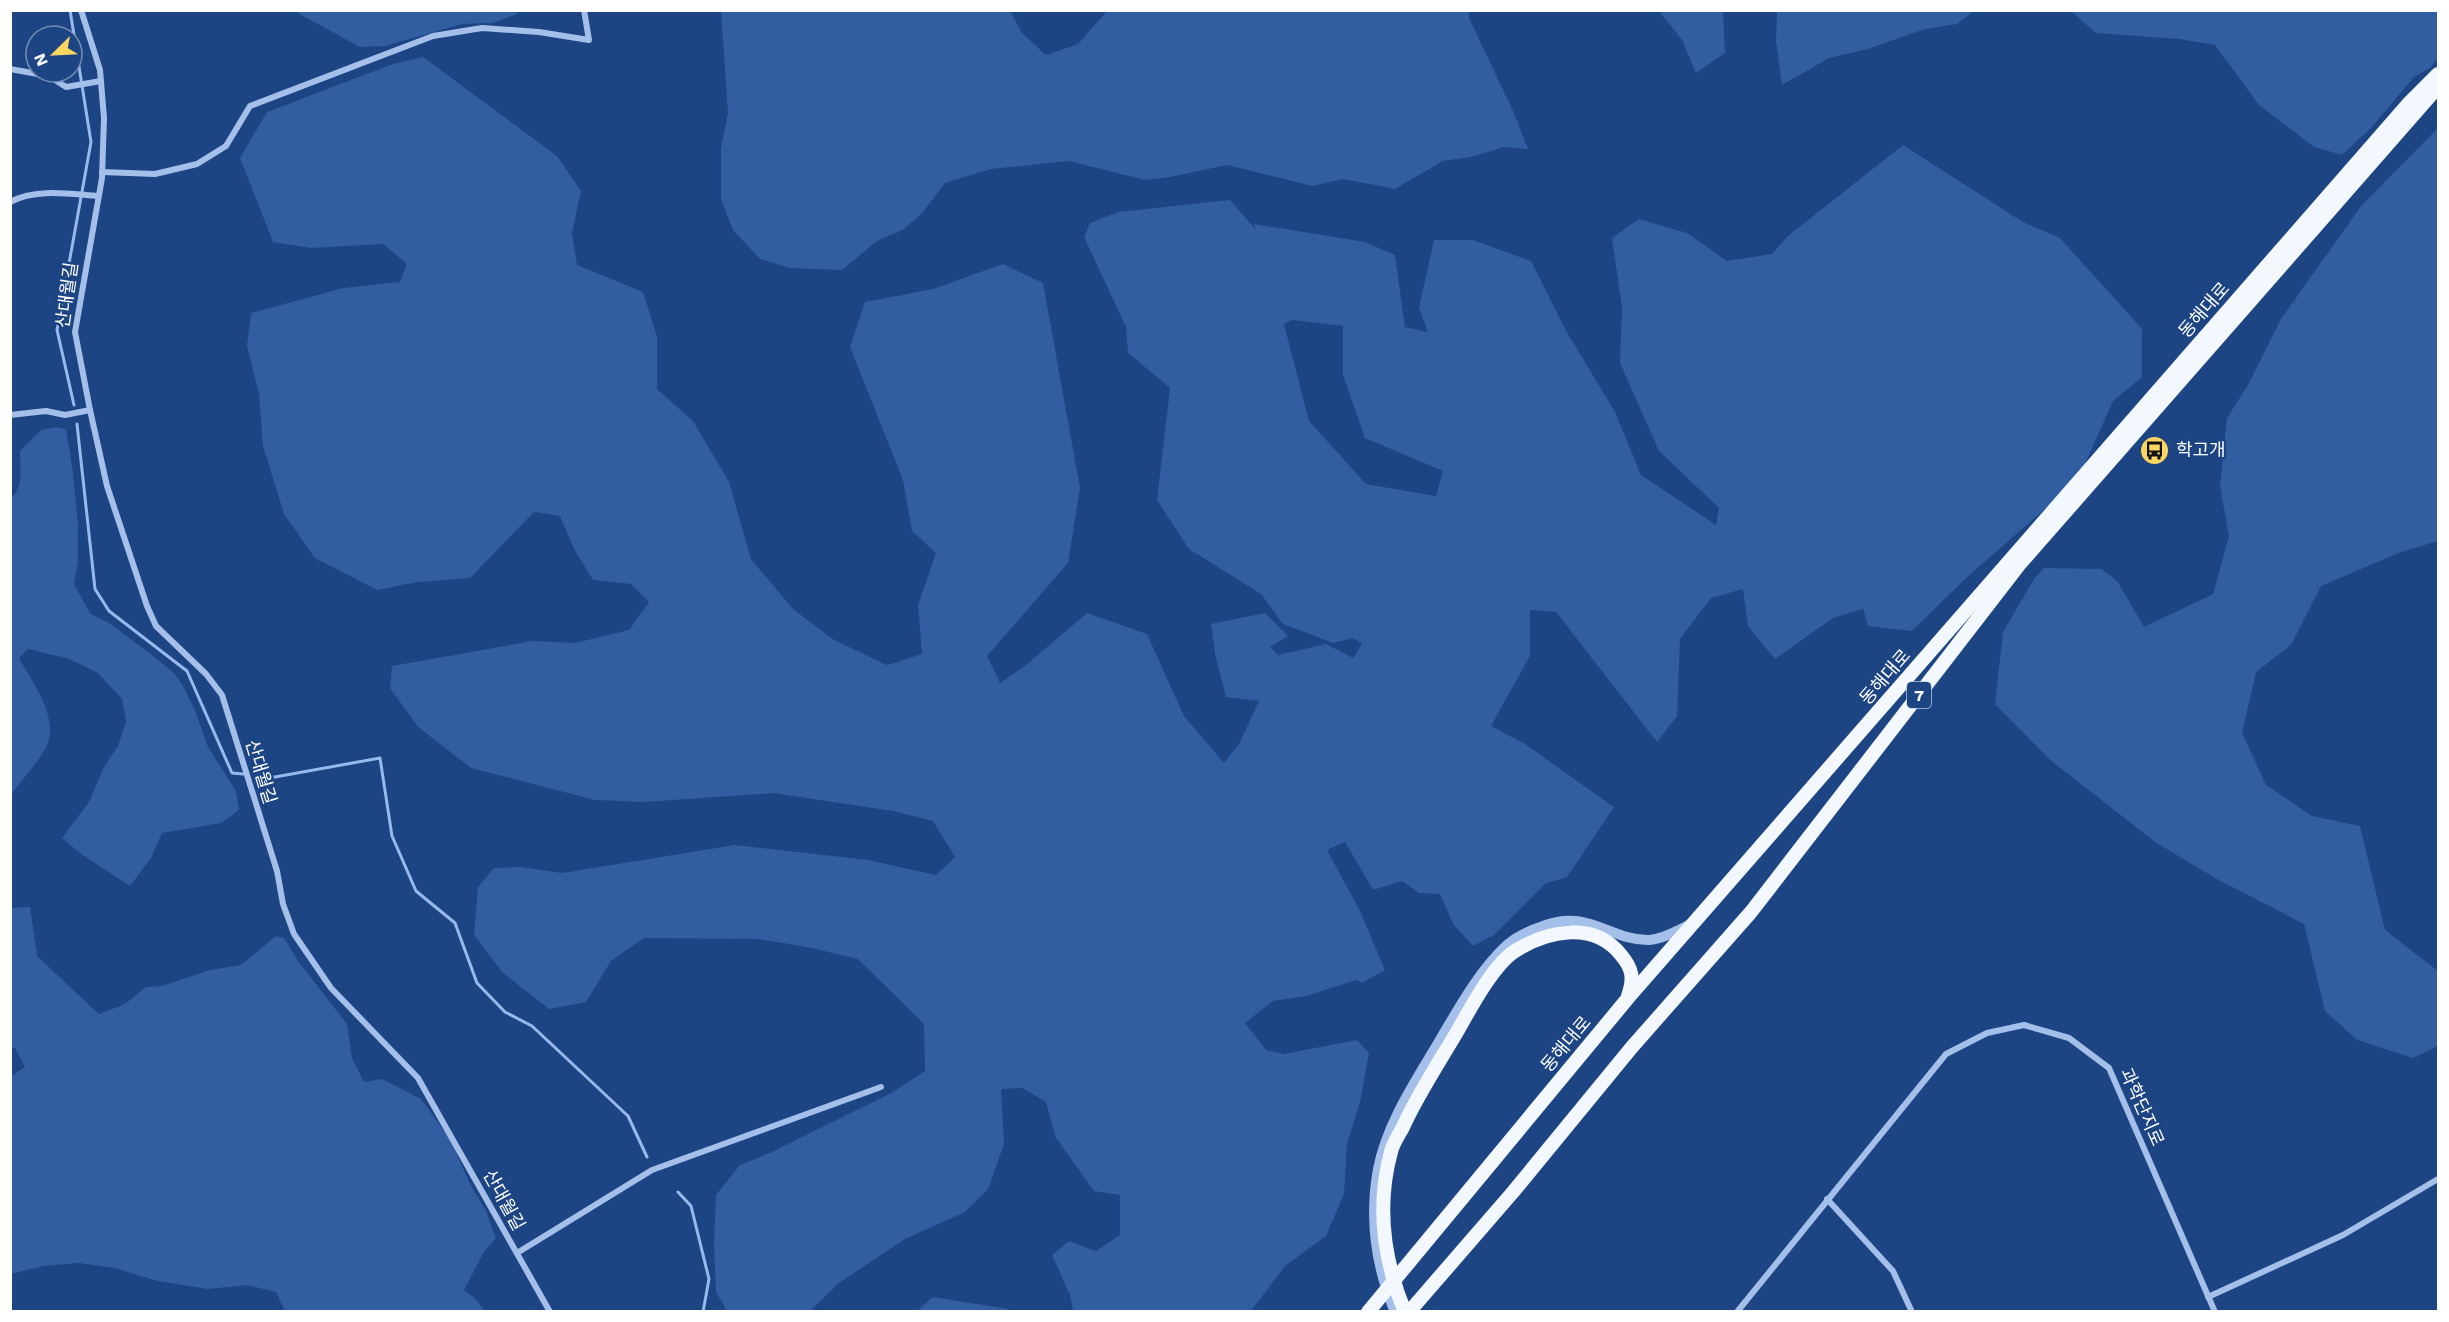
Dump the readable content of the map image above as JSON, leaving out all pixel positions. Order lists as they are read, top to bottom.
{
  "streets": {
    "highway": ["동해대로", "7"],
    "street": ["산대월길", "과학단지로"]
  },
  "places": {
    "bus stop": ["학고개"]
  },
  "north": "bottom left"
}
